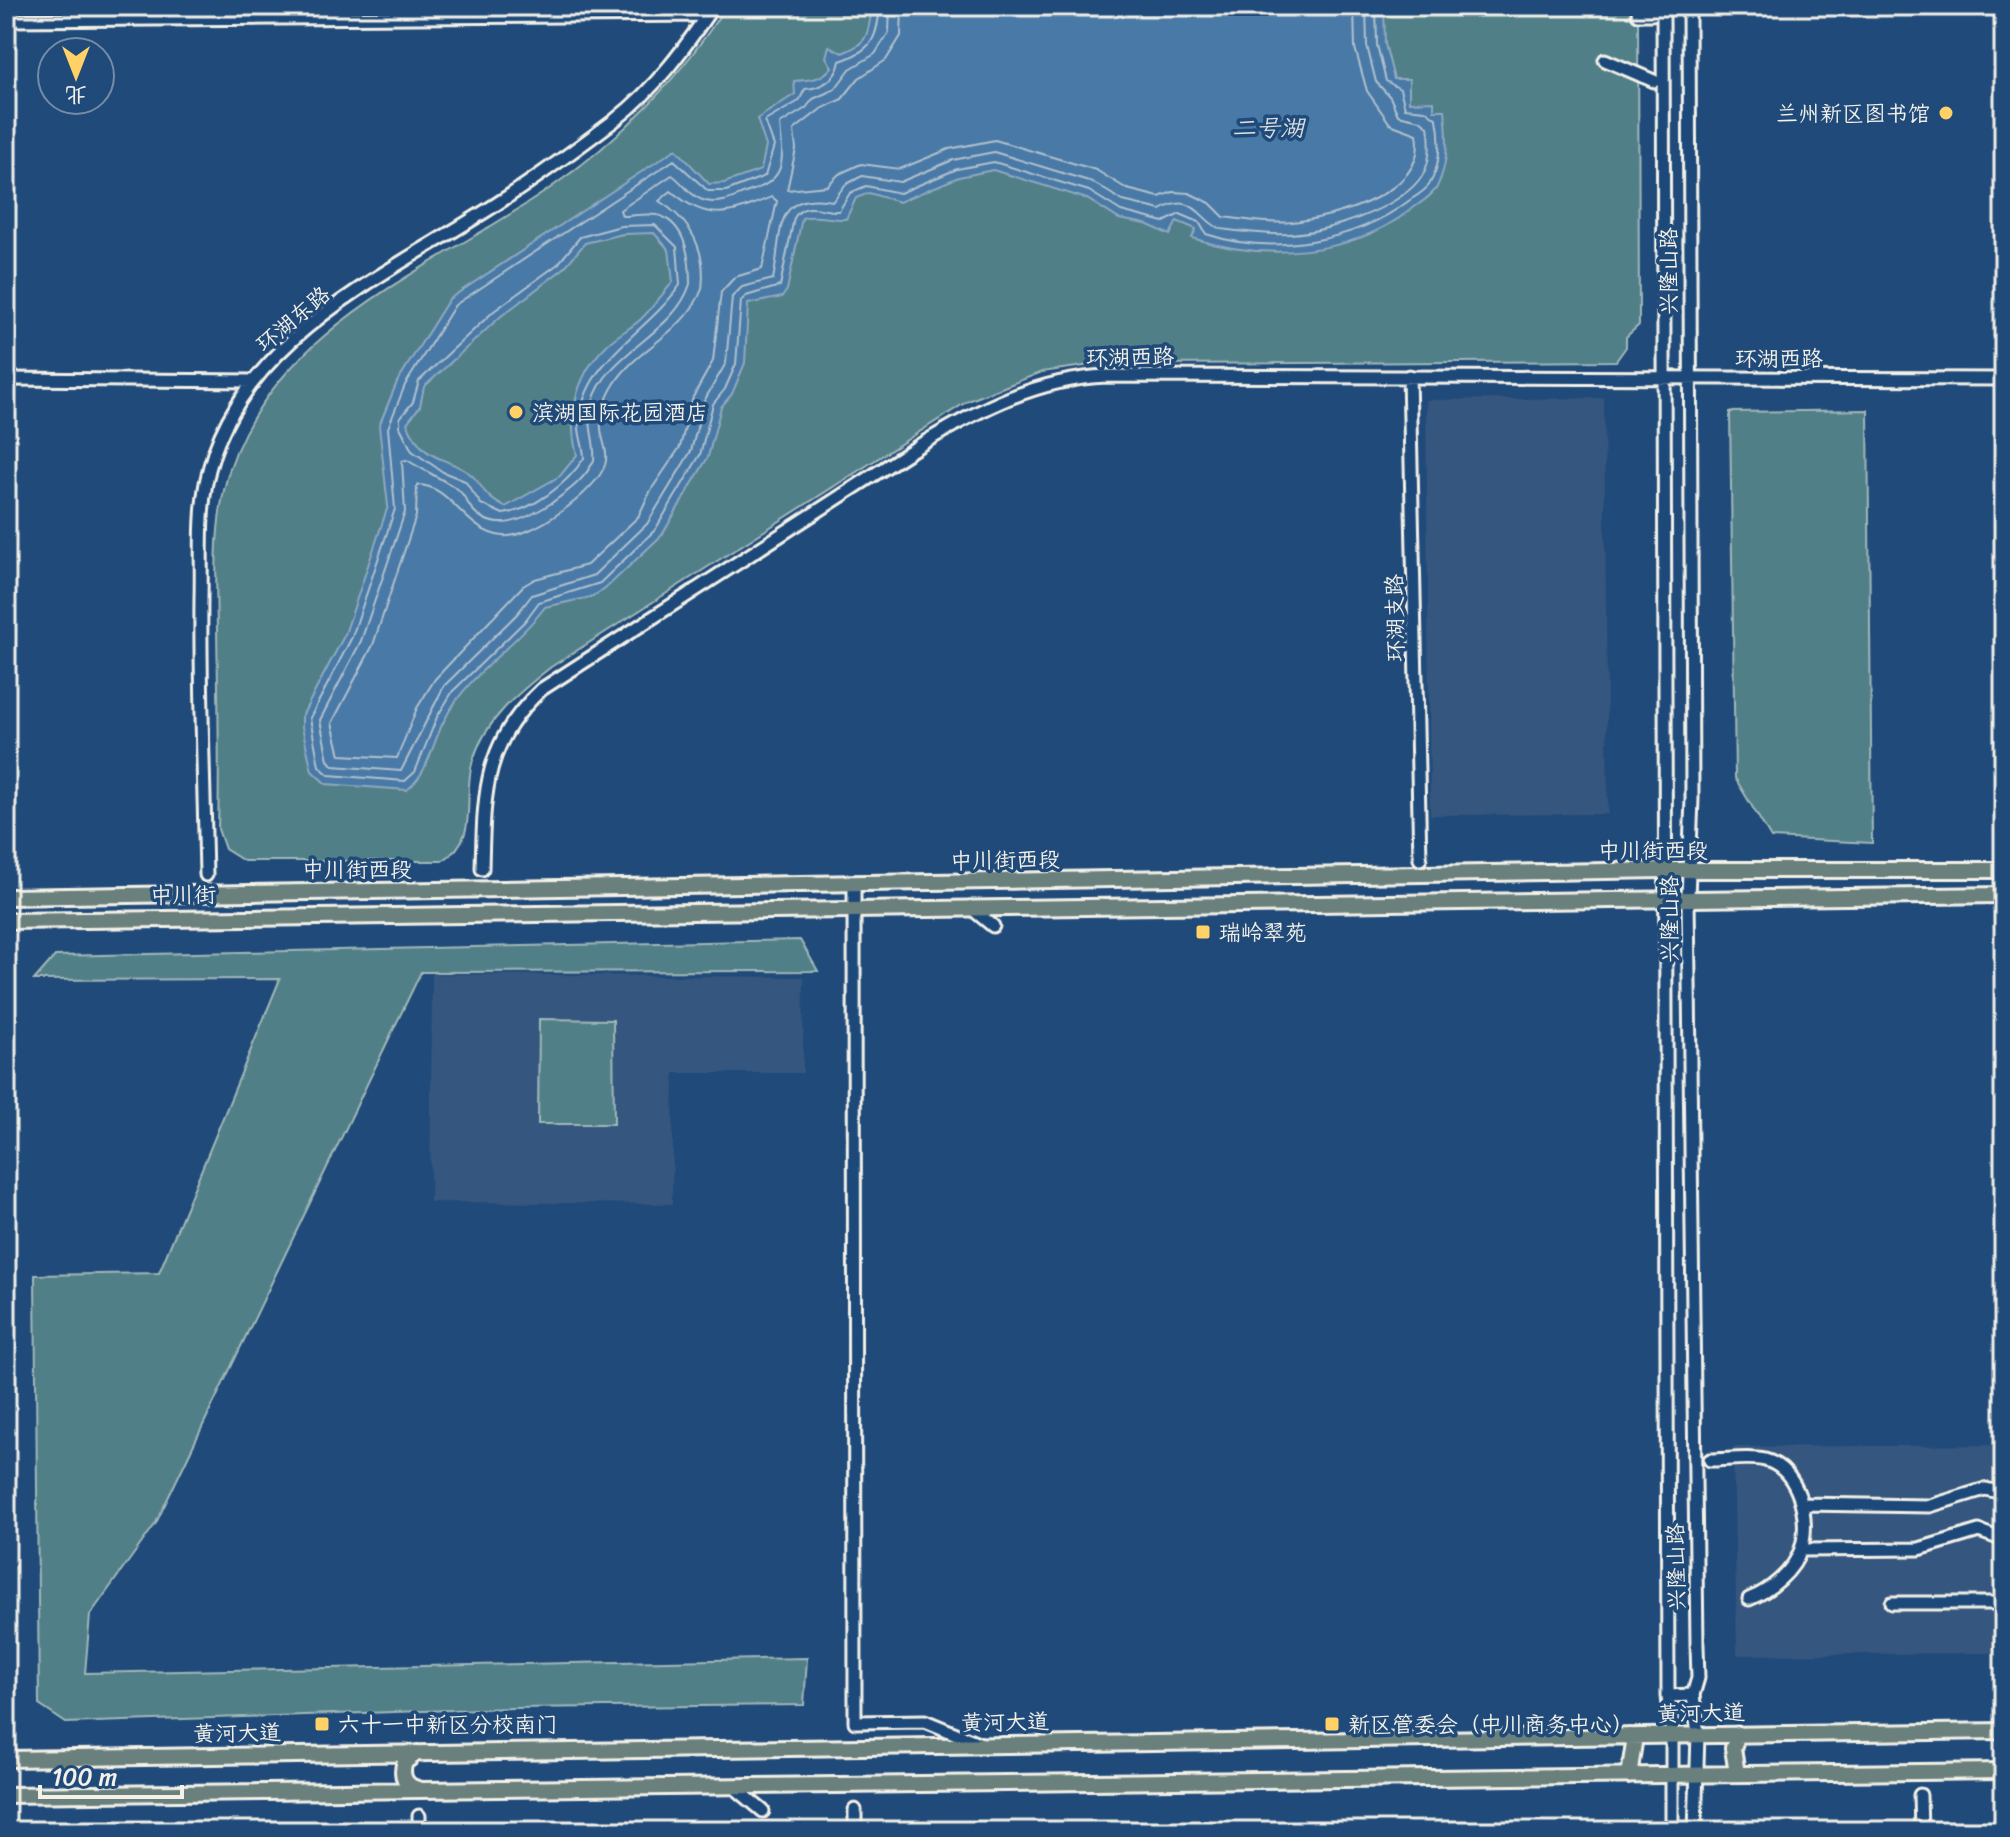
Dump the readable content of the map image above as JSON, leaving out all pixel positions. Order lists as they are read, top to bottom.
{
  "streets": {
    "main road": ["中川街西段", "中川街", "黄河大道"],
    "street": [
      "兴隆山路",
      "环湖东路",
      "环湖西路",
      "环湖支路"
    ]
  },
  "crossings": [
    ["兴隆山路", "环湖西路"],
    ["兴隆山路", "中川街西段"],
    ["兴隆山路", "黄河大道"],
    ["环湖西路", "环湖支路"],
    ["中川街西段", "中川街"]
  ],
  "water": ["二号湖"],
  "places": {
    "other": ["兰州新区图书馆", "滨湖国际花园酒店"],
    "transit": ["瑞岭翠苑", "六十一中新区分校南门", "新区管委会（中川商务中心）"]
  },
  "scale_bar": "100 m",
  "north": "bottom"
}
